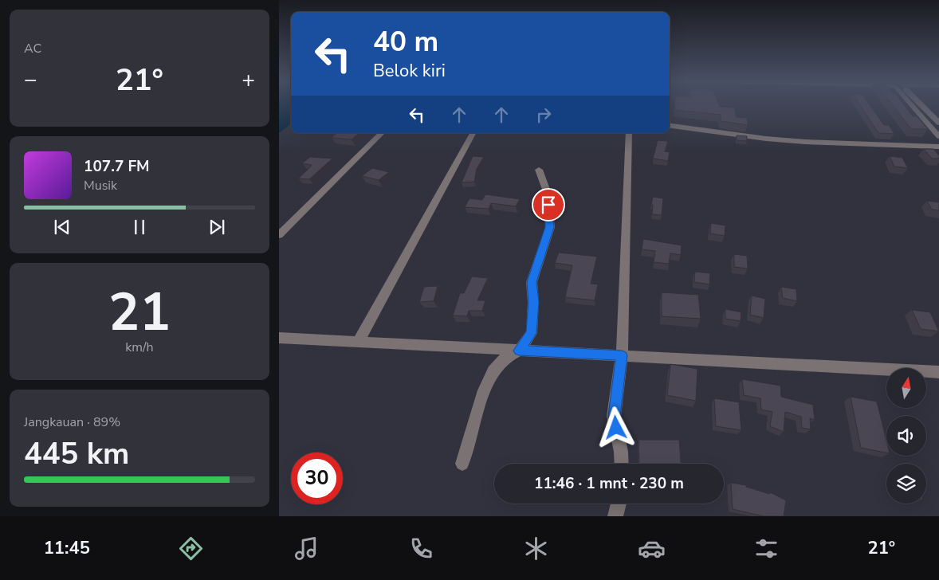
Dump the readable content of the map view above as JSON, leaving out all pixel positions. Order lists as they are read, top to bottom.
{
  "north": "top",
  "page": {
    "tile": [
      "AC",
      ["21", "km/h"],
      ["Jangkauan · 89%", "445 km"]
    ],
    "turn": ["40 m", "Belok kiri"],
    "heat": ["−", "21°", "+"],
    "song": ["107.7 FM", "Musik"],
    "limit": "30",
    "trip": "11:46 · 1 mnt · 230 m",
    "tabs": ["11:45", "21°"]
  }
}
